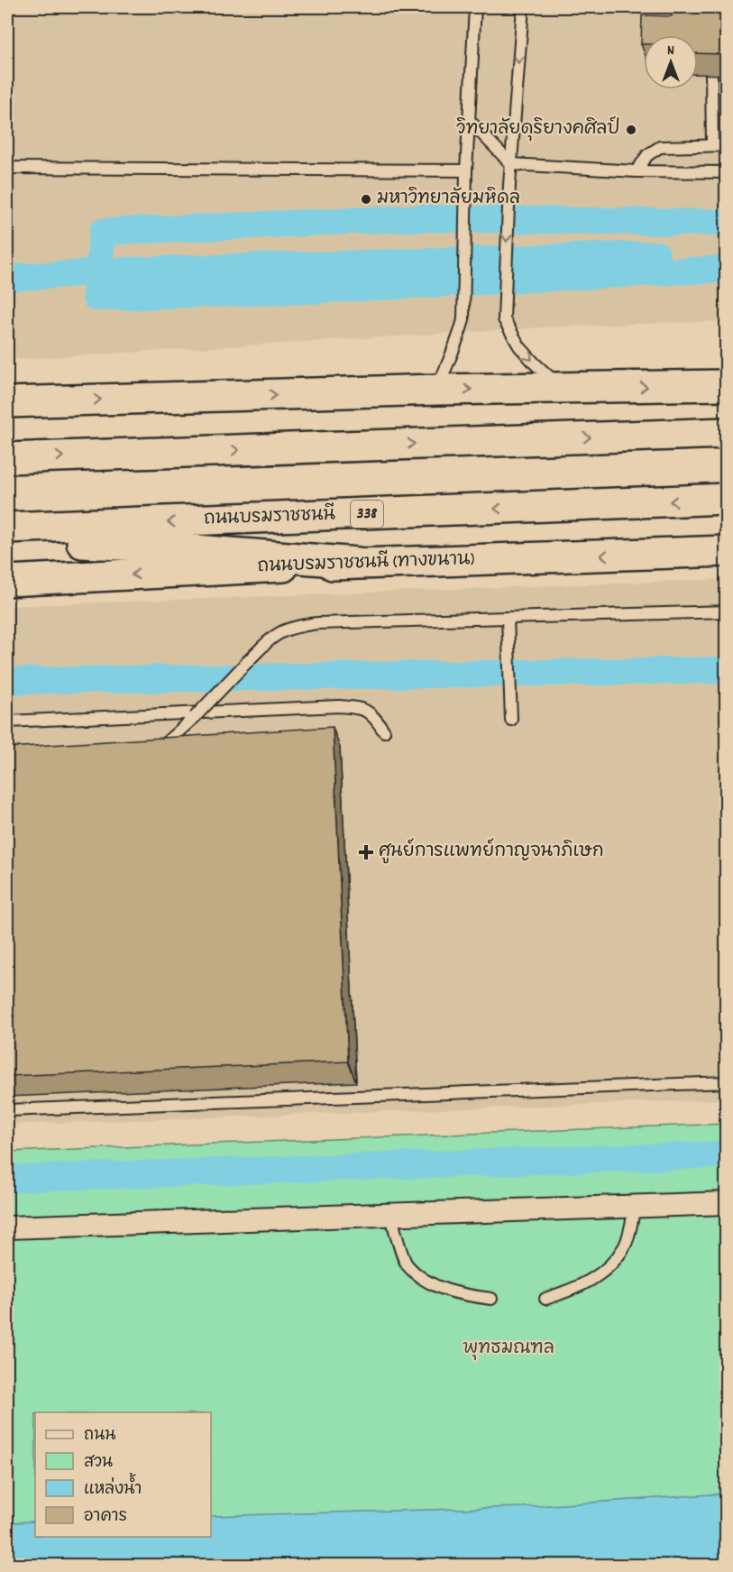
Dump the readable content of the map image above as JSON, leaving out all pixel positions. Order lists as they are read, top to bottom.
{
  "streets": {
    "main road": ["338", "ถนนบรมราชชนนี", "ถนนบรมราชชนนี (ทางขนาน)"]
  },
  "parks": ["พุทธมณฑล"],
  "places": {
    "other": ["วิทยาลัยดุริยางคศิลป์", "มหาวิทยาลัยมหิดล"],
    "health": ["ศูนย์การแพทย์กาญจนาภิเษก"]
  },
  "legend": [
    "ถนน",
    "สวน",
    "แหล่งน้ำ",
    "อาคาร"
  ],
  "north": "top"
}
